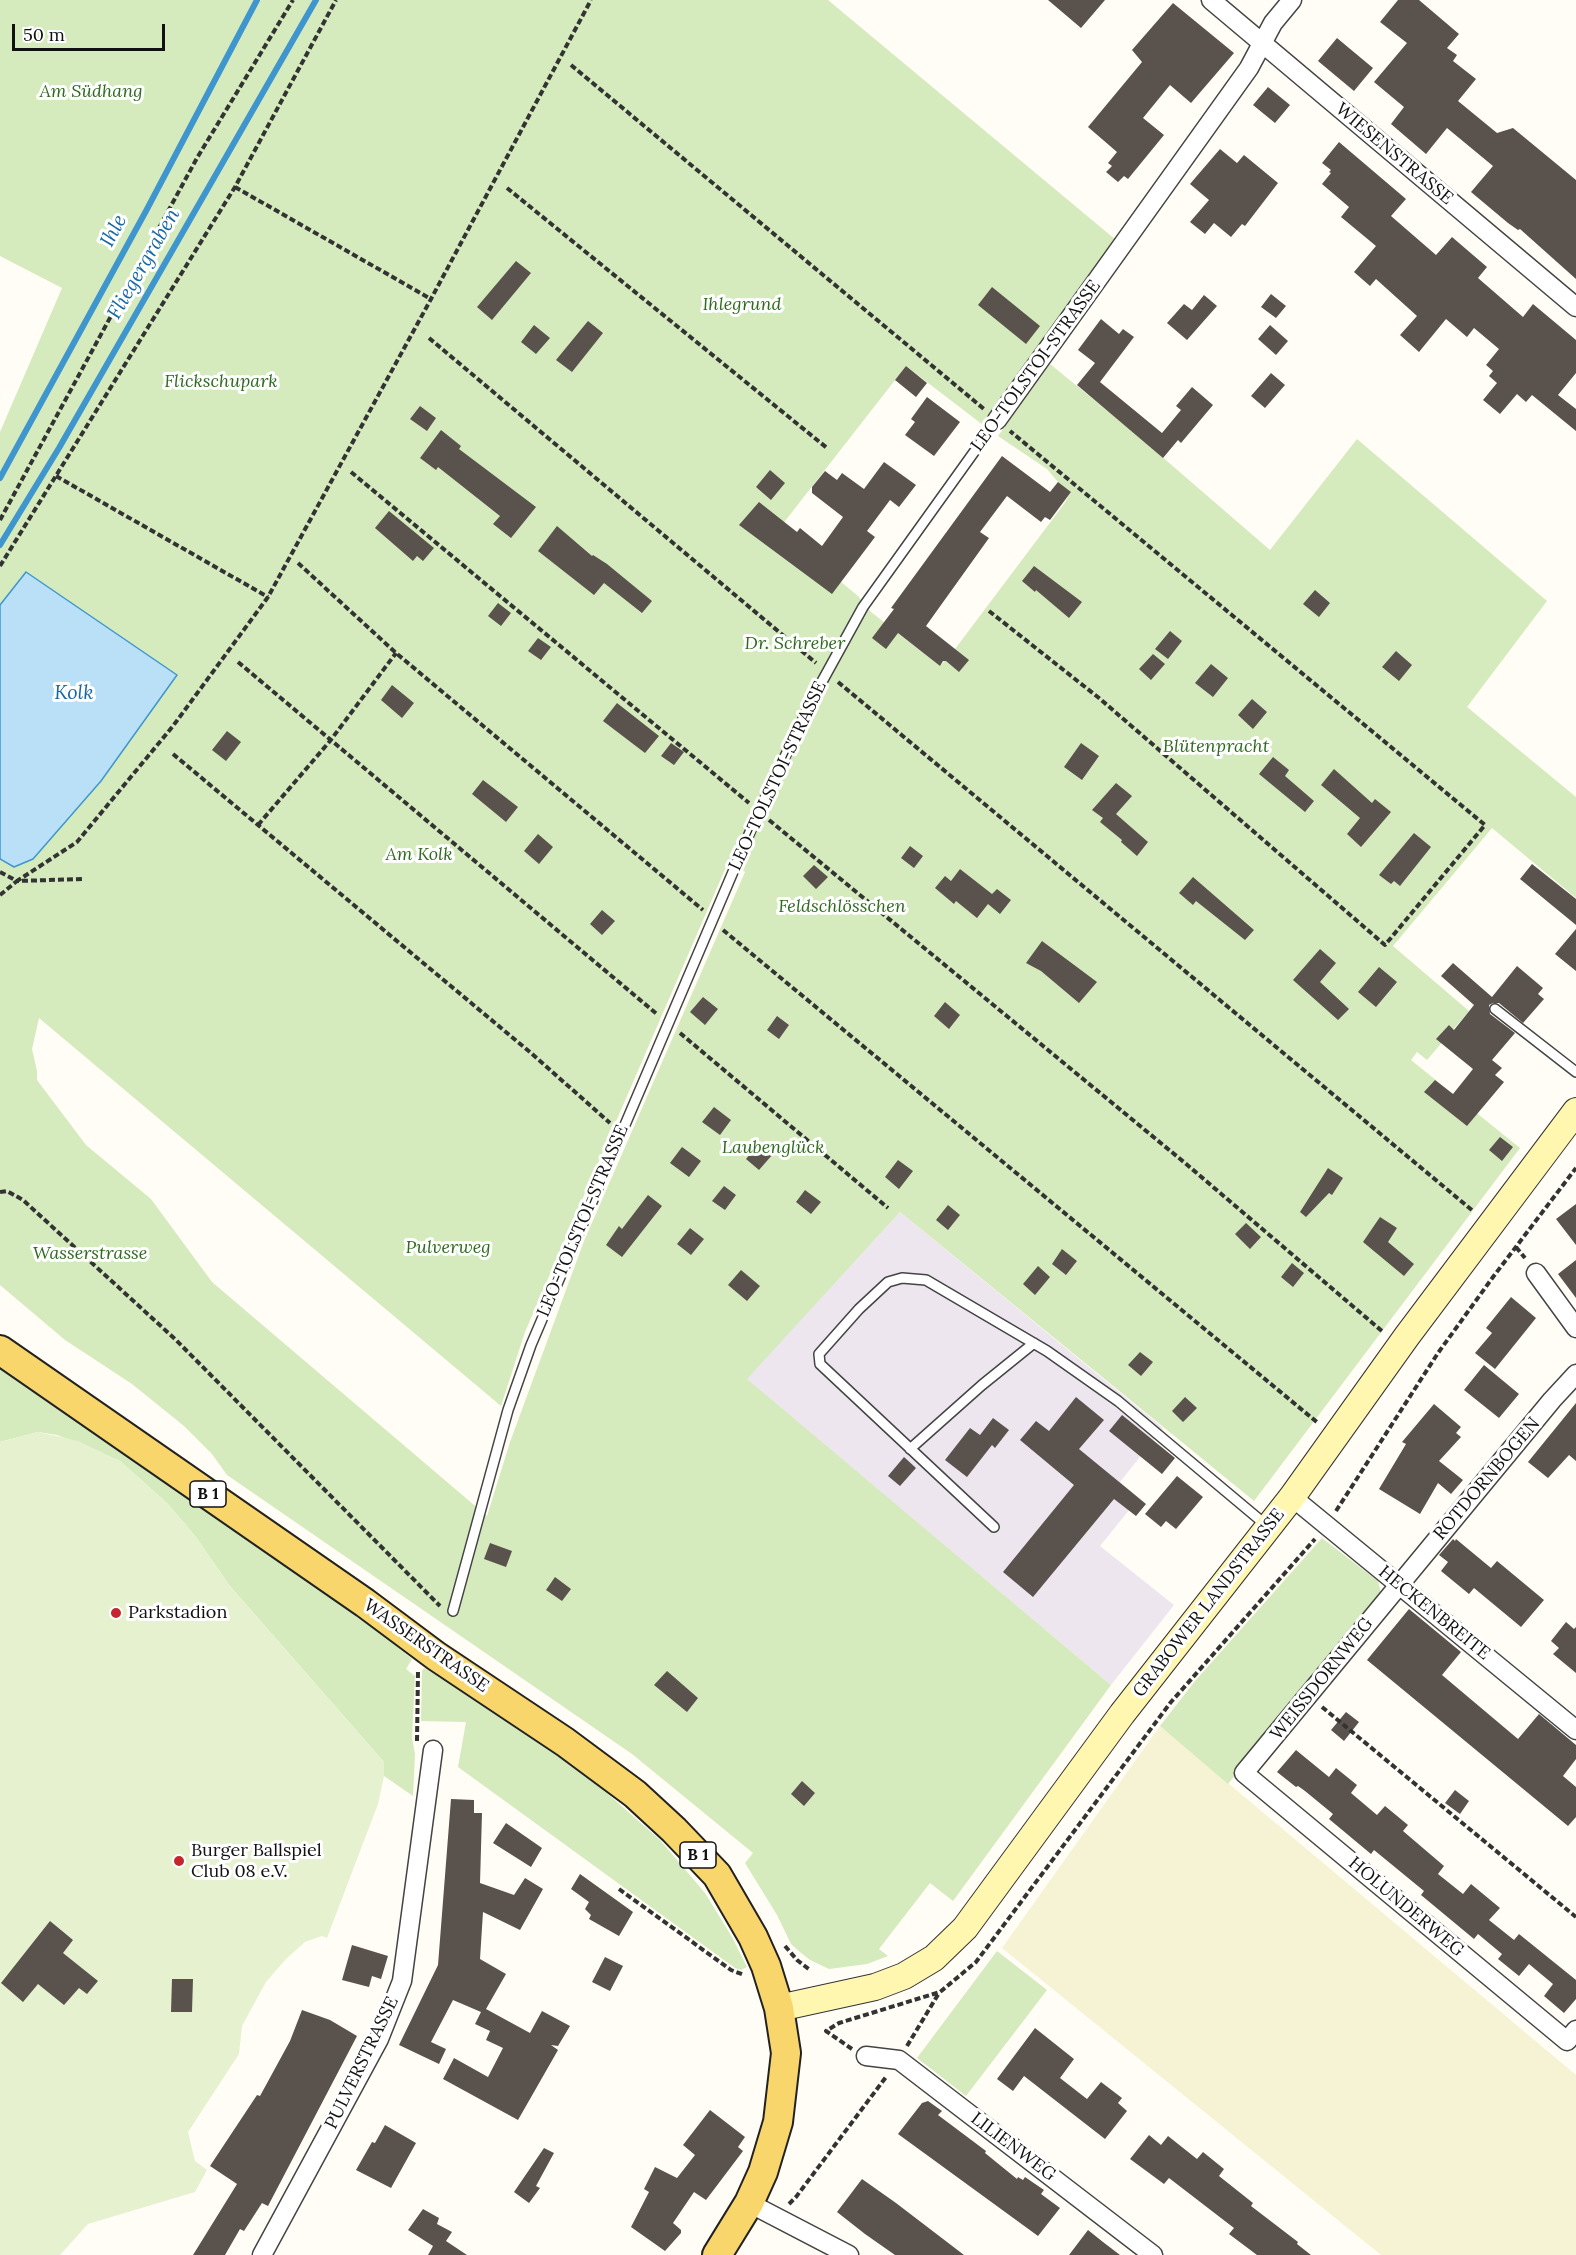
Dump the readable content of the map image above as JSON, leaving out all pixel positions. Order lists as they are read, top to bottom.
{
  "streets": {
    "main road": ["B 1", "GRABOWER LANDSTRASSE", "WASSERSTRASSE"],
    "street": [
      "WIESENSTRASSE",
      "LEO-TOLSTOI-STRASSE",
      "ROTDORNBOGEN",
      "HECKENBREITE",
      "WEISSDORNWEG",
      "HOLUNDERWEG",
      "PULVERSTRASSE",
      "LILIENWEG"
    ]
  },
  "crossings": [
    ["WIESENSTRASSE", "LEO-TOLSTOI-STRASSE"],
    ["ROTDORNBOGEN", "HECKENBREITE"],
    ["ROTDORNBOGEN", "WEISSDORNWEG"],
    ["B 1", "GRABOWER LANDSTRASSE"],
    ["B 1", "WASSERSTRASSE"],
    ["GRABOWER LANDSTRASSE", "HECKENBREITE"],
    ["GRABOWER LANDSTRASSE", "WASSERSTRASSE"],
    ["HECKENBREITE", "WEISSDORNWEG"],
    ["WEISSDORNWEG", "HOLUNDERWEG"]
  ],
  "water": ["Ihle", "Fliegergraben", "Kolk"],
  "parks": [
    "Am Südhang",
    "Ihlegrund",
    "Flickschupark",
    "Dr. Schreber",
    "Blütenpracht",
    "Am Kolk",
    "Feldschlösschen",
    "Laubenglück",
    "Pulverweg",
    "Wasserstrasse"
  ],
  "places": ["Parkstadion", "Burger Ballspiel Club 08 e.V."],
  "scale_bar": "50 m"
}
